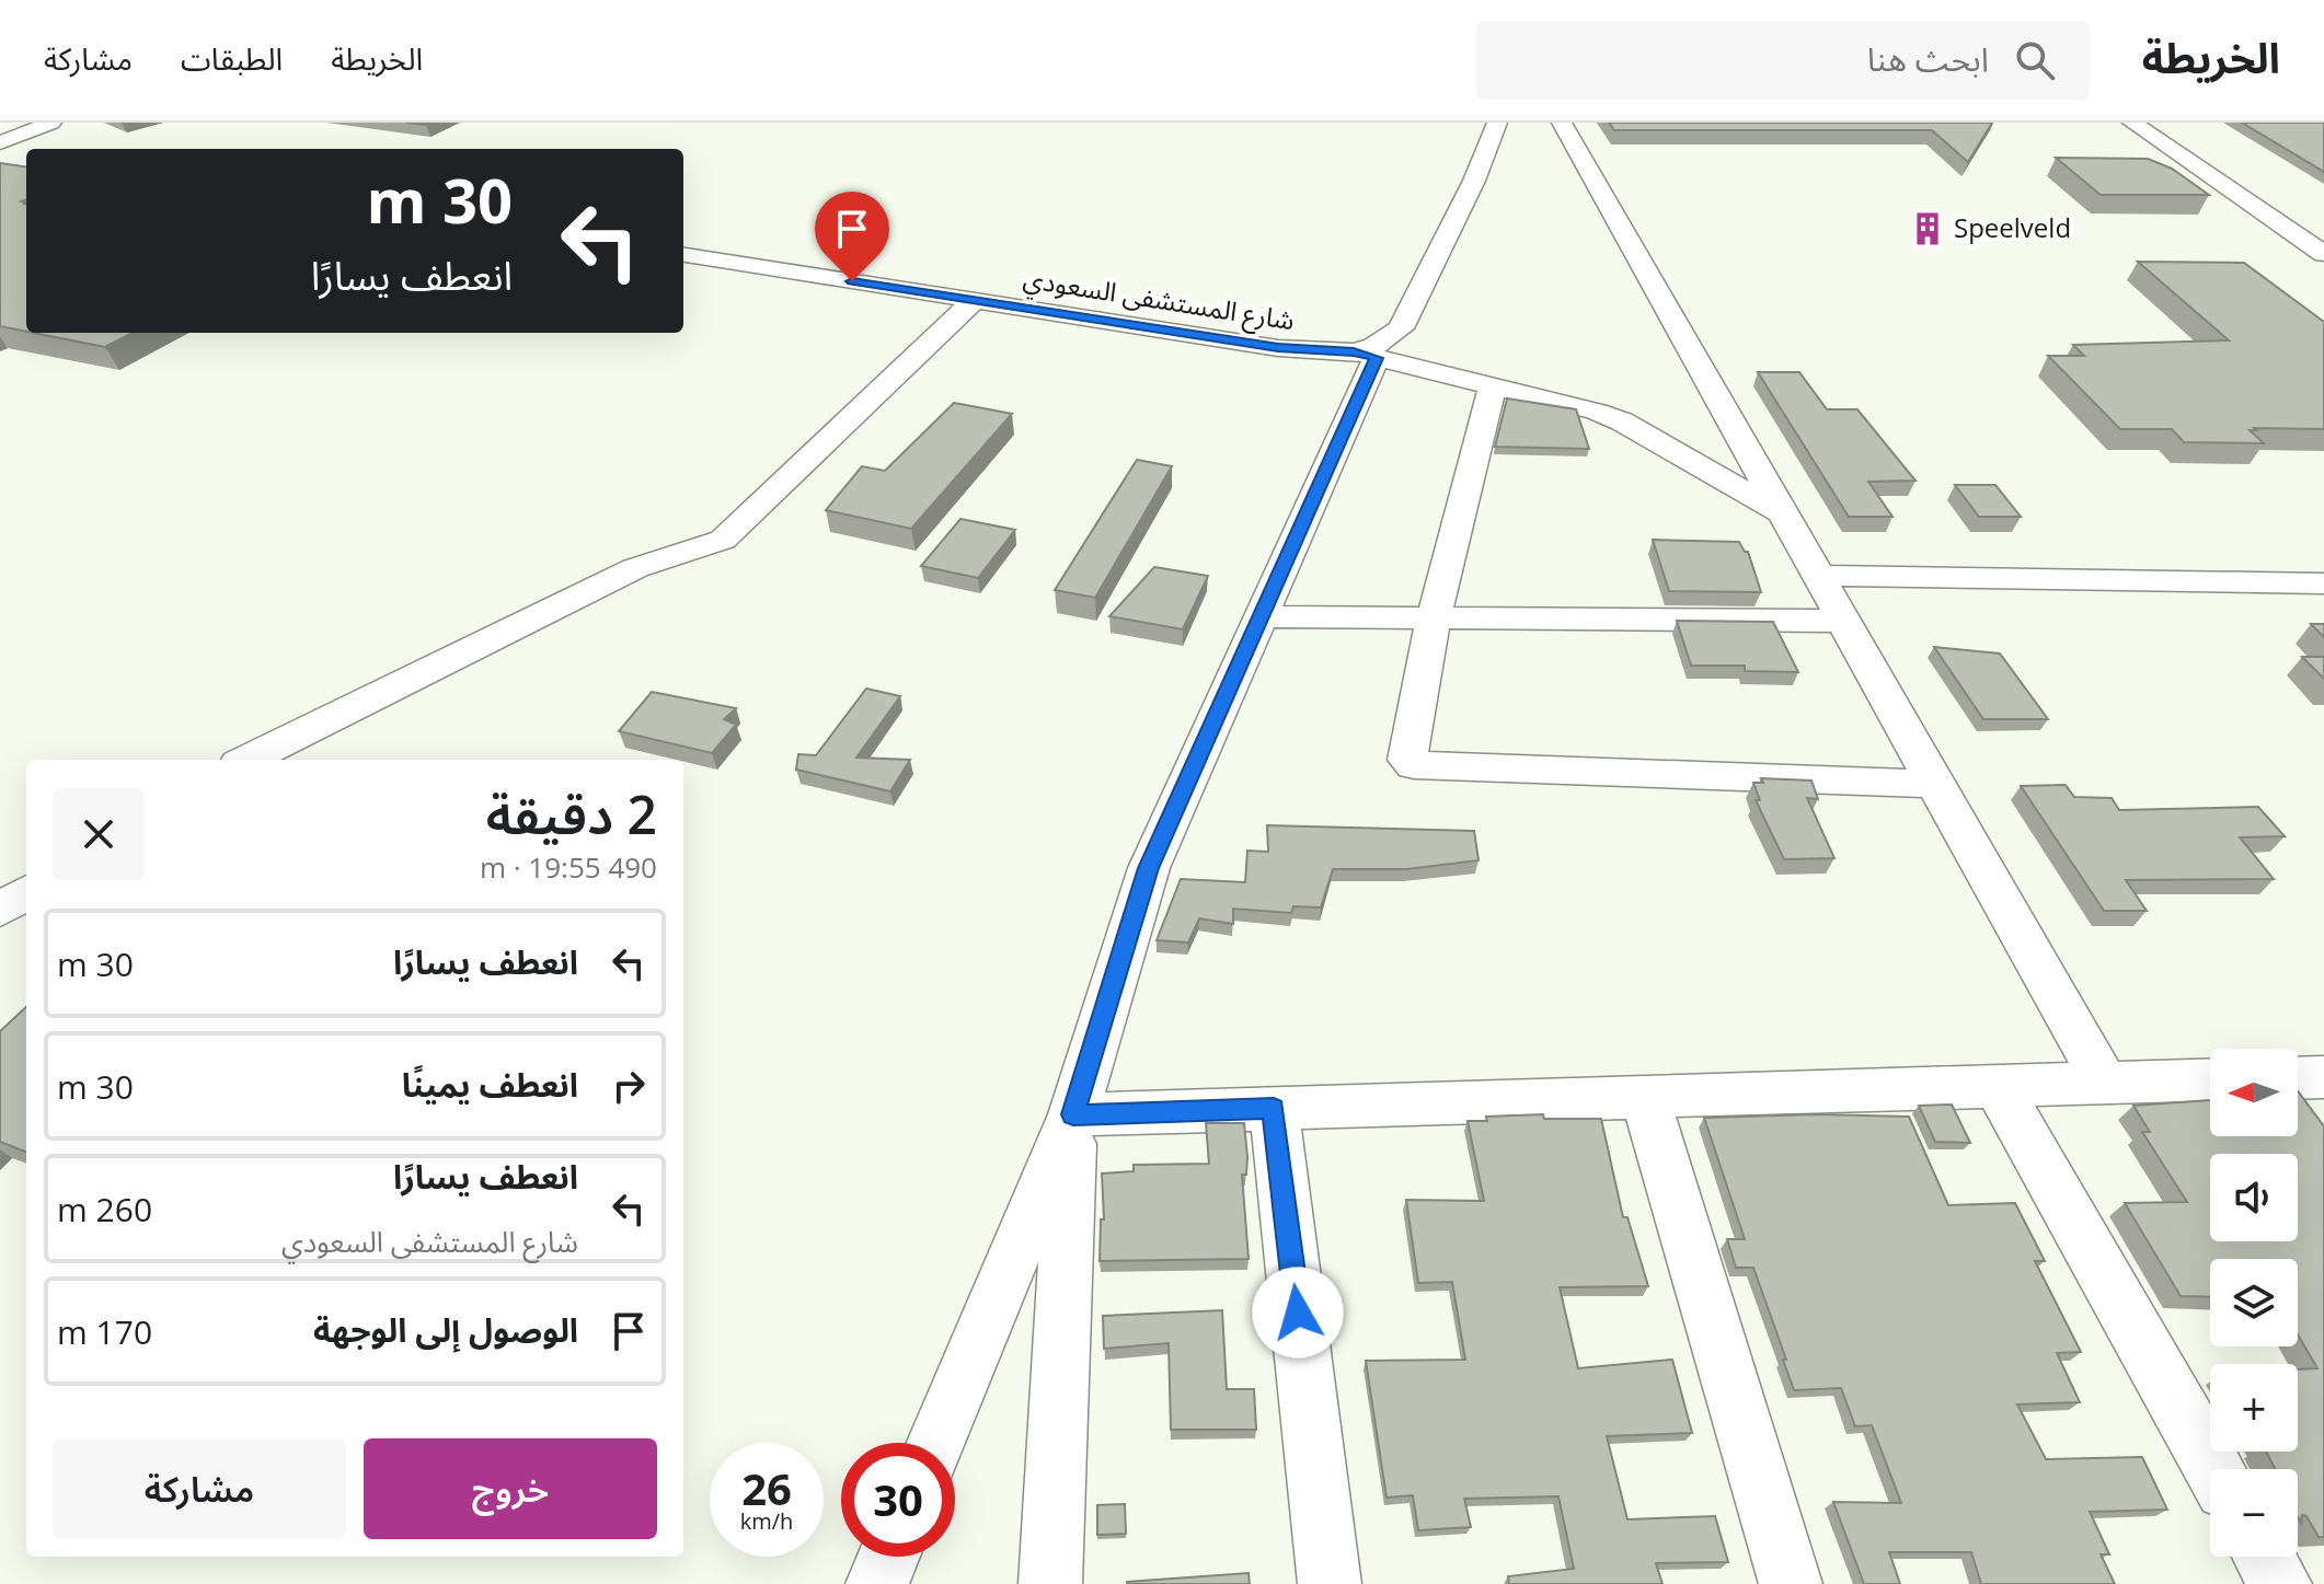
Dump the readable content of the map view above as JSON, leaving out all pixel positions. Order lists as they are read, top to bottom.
{
  "streets": {
    "street": ["شارع المستشفى السعودي"]
  },
  "places": {
    "building": ["Speelveld"]
  },
  "north": "left",
  "page": {
    "header": "الخريطة",
    "search": "ابحث هنا",
    "nav": ["الخريطة", "الطبقات", "مشاركة"],
    "turn": ["30 m", "انعطف يسارًا"],
    "heading": ["2 دقيقة", "490 m · 19:55"],
    "list": [
      {
        "name": "انعطف يسارًا",
        "value": "30 m"
      },
      {
        "name": "انعطف يمينًا",
        "value": "30 m"
      },
      {
        "name": "انعطف يسارًا",
        "note": "شارع المستشفى السعودي",
        "value": "260 m"
      },
      {
        "name": "الوصول إلى الوجهة",
        "value": "170 m"
      }
    ],
    "map_buttons": ["+", "−"],
    "buttons": ["خروج", "مشاركة"],
    "speed": "26 km/h",
    "limit": "30"
  }
}
